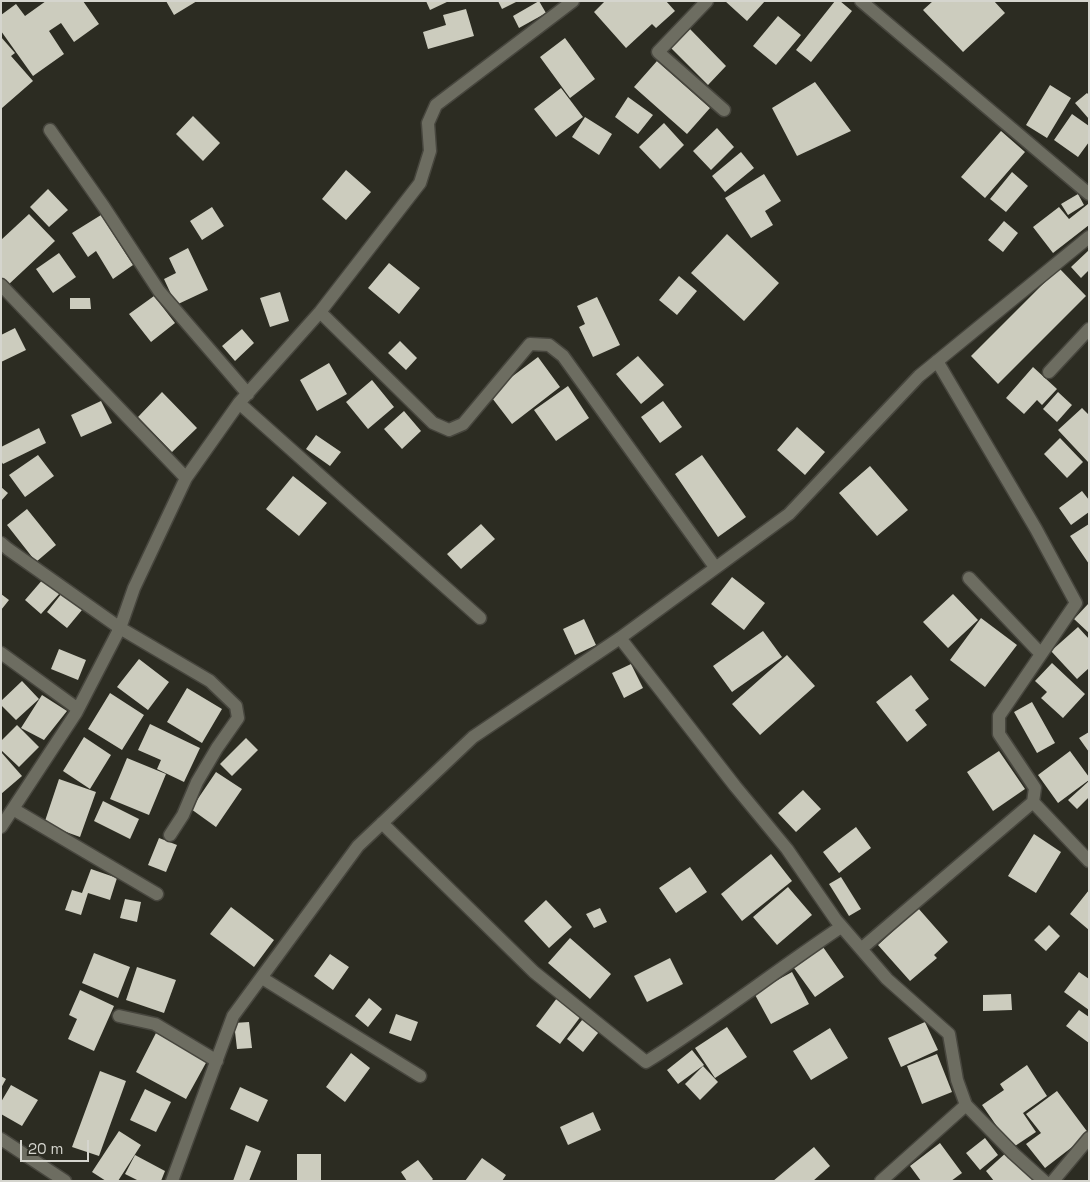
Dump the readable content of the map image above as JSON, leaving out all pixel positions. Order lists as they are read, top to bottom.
{
  "scale_bar": "20 m"
}
